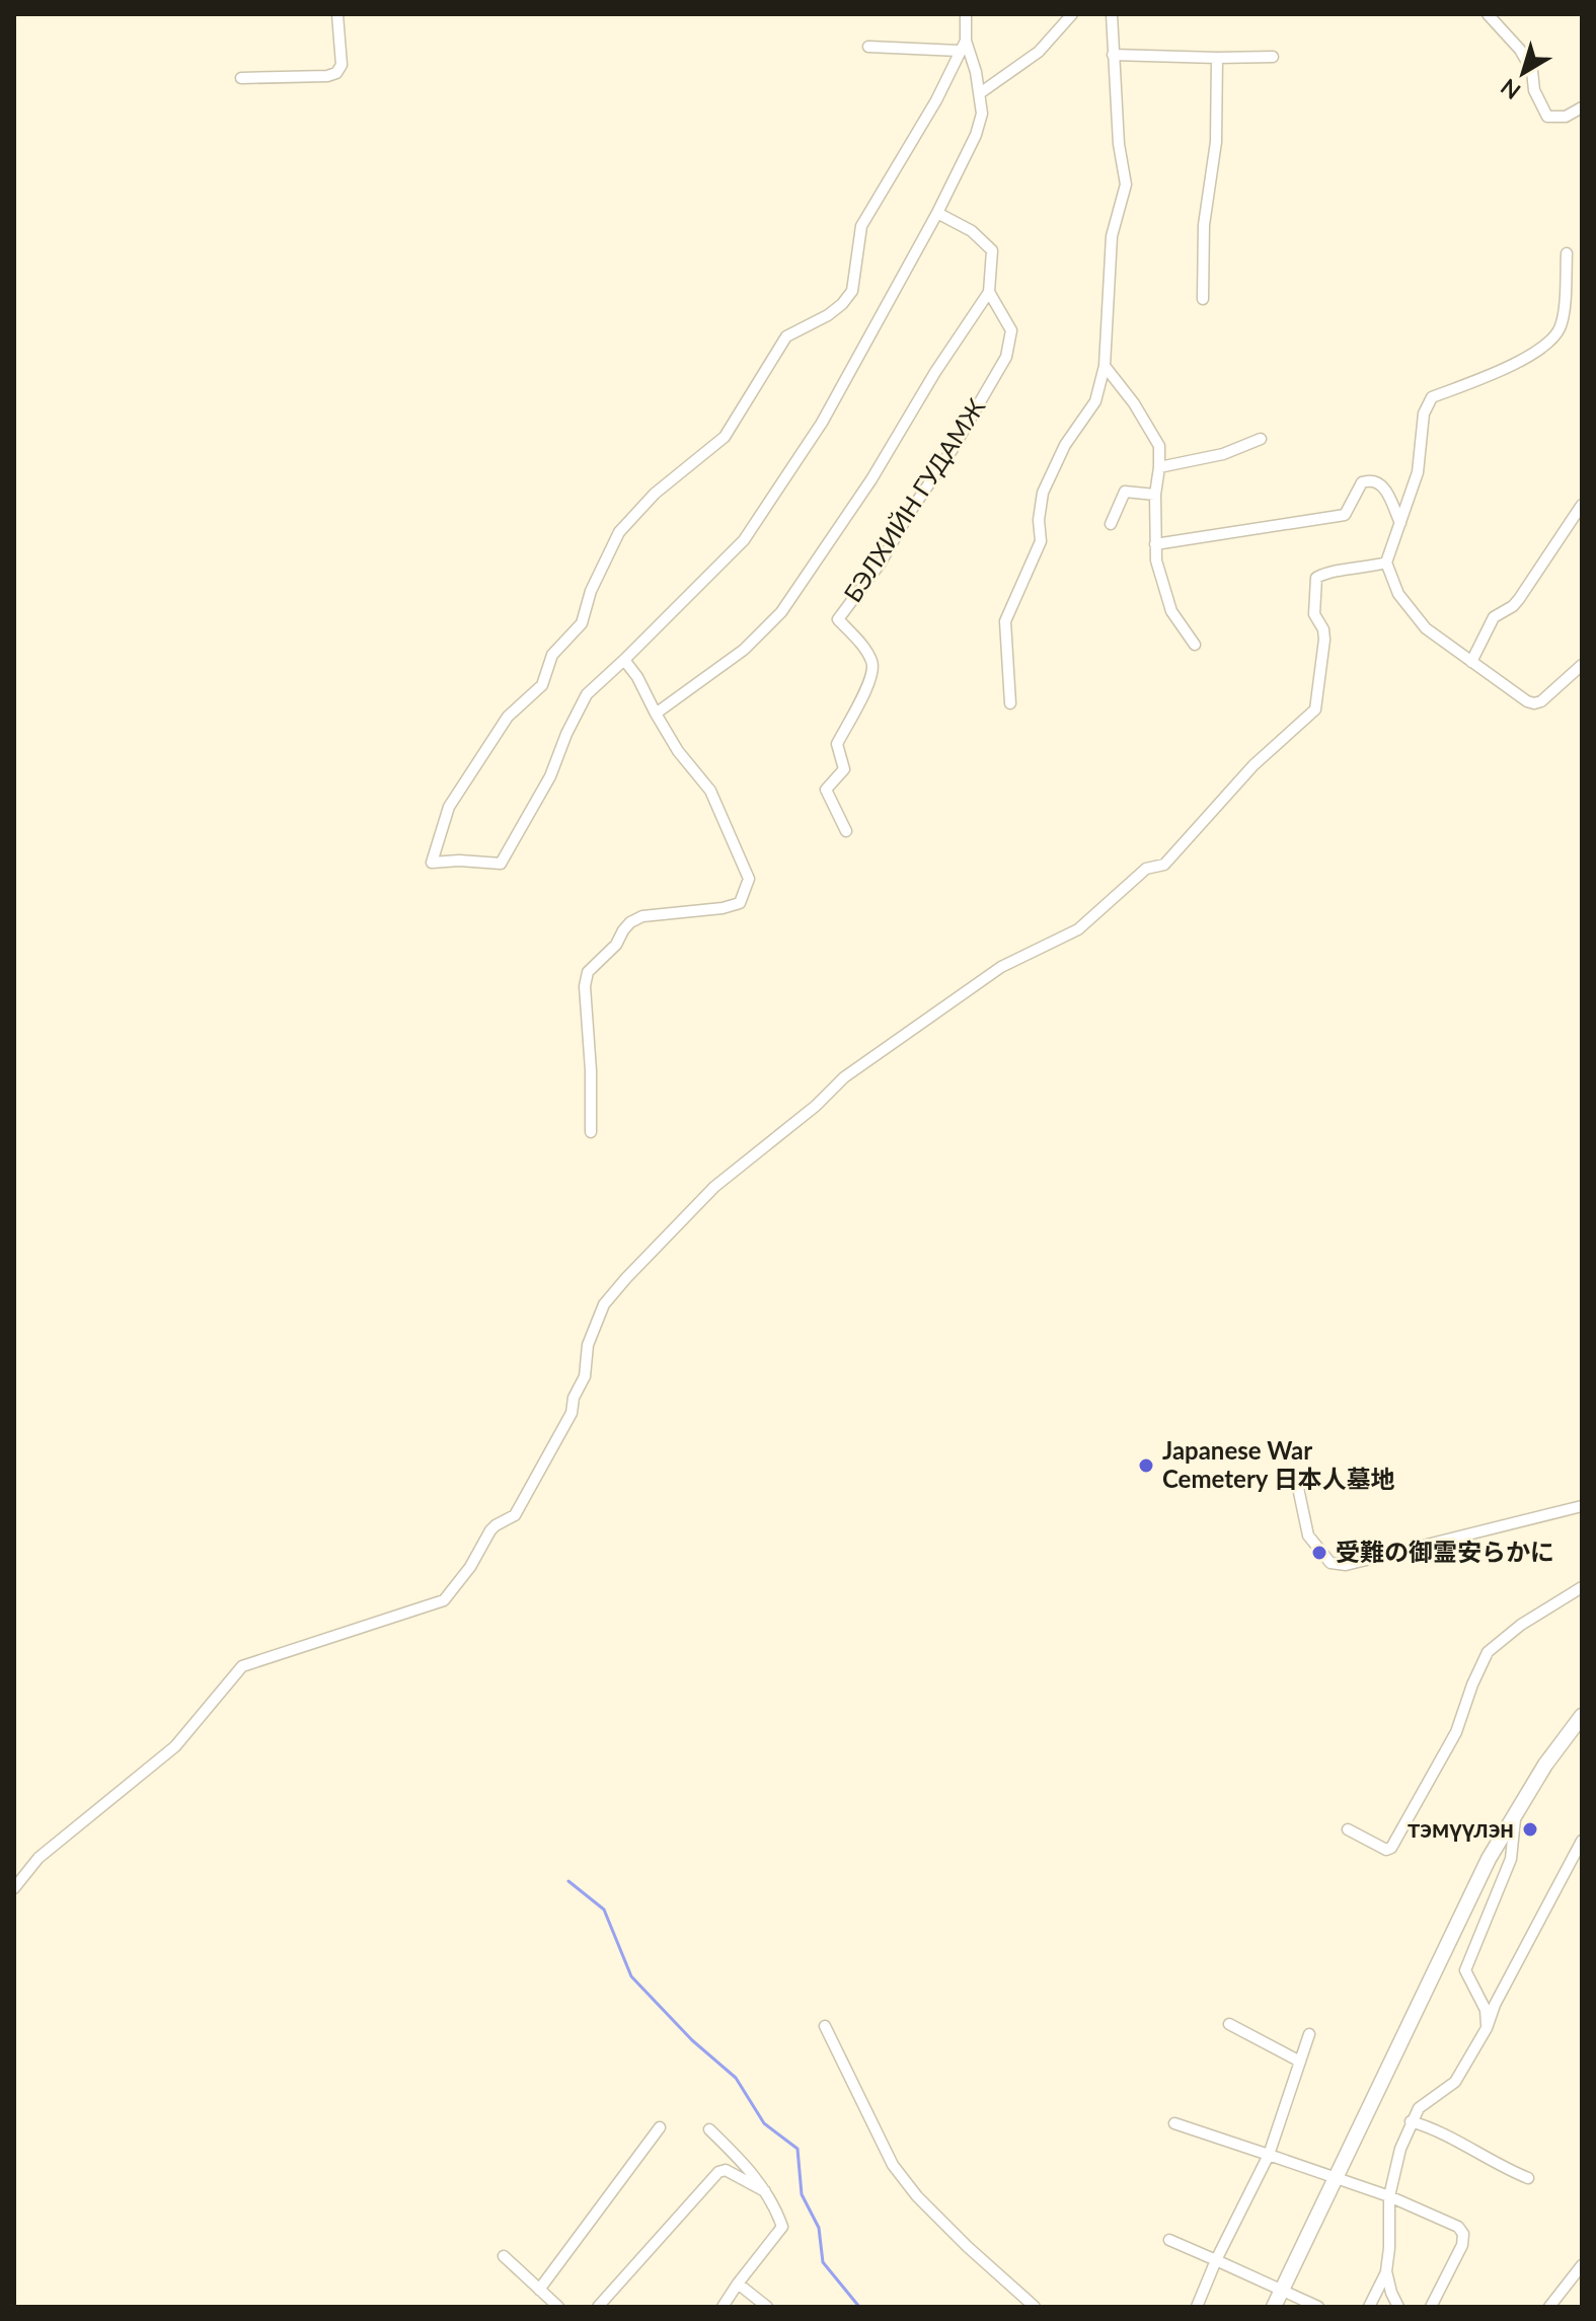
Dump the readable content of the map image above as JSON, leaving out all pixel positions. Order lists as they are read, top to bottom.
{
  "streets": {
    "street": ["БЭЛХИЙН ГУДАМЖ"]
  },
  "places": ["Japanese War Cemetery 日本人墓地", "受難の御霊安らかに", "тэмүүлэн"],
  "north": "bottom left"
}
